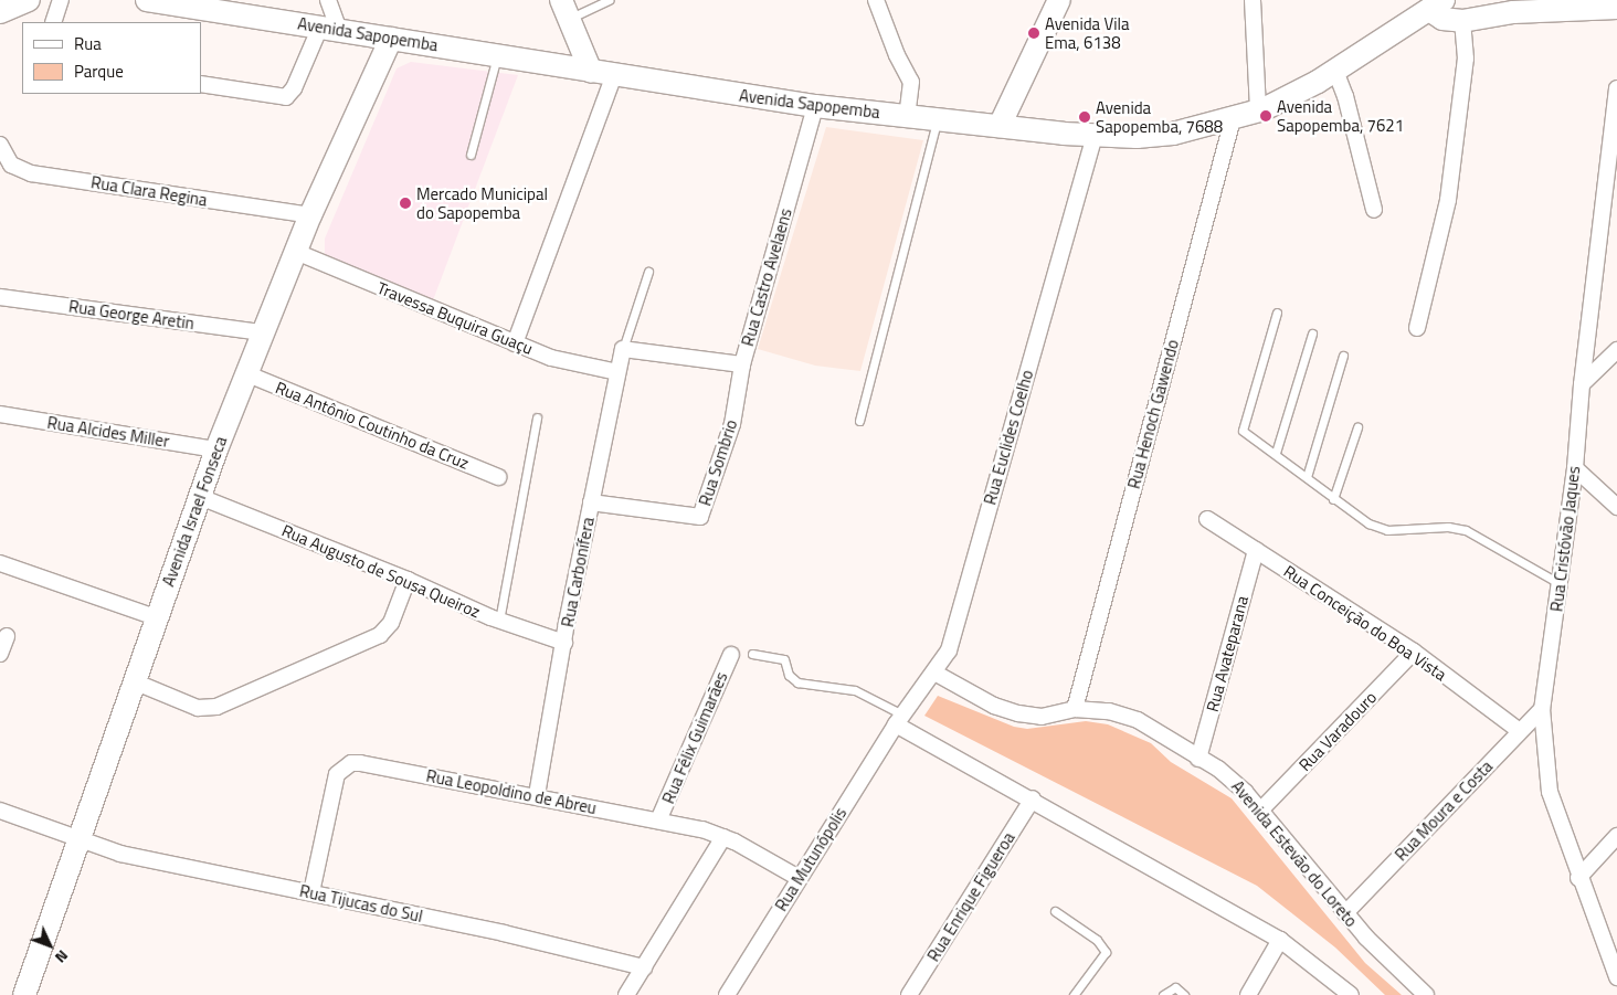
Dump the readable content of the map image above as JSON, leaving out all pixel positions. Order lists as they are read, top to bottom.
{
  "streets": {
    "main road": ["Avenida Sapopemba", "Avenida Israel Fonseca"],
    "street": [
      "Rua Clara Regina",
      "Rua Castro Avelaens",
      "Rua George Aretin",
      "Travessa Buquira Guaçu",
      "Rua Henoch Gawendo",
      "Rua Antônio Coutinho da Cruz",
      "Rua Alcides Miller",
      "Rua Euclides Coelho",
      "Rua Sombrio",
      "Rua Cristóvão Jaques",
      "Rua Augusto de Sousa Queiroz",
      "Rua Carbonífera",
      "Rua Conceição do Boa Vista",
      "Rua Avateparana",
      "Rua Varadouro",
      "Rua Félix Guimarães",
      "Rua Leopoldino de Abreu",
      "Rua Moura e Costa",
      "Avenida Estevão do Loreto",
      "Rua Mutunópolis",
      "Rua Enrique Figueroa",
      "Rua Tijucas do Sul"
    ]
  },
  "crossings": [
    ["Avenida Sapopemba", "Rua Castro Avelaens"],
    ["Avenida Sapopemba", "Rua Henoch Gawendo"],
    ["Avenida Sapopemba", "Rua Euclides Coelho"],
    ["Avenida Sapopemba", "Avenida Israel Fonseca"],
    ["Rua Clara Regina", "Avenida Israel Fonseca"],
    ["Rua Castro Avelaens", "Rua Sombrio"],
    ["Rua Castro Avelaens", "Rua Carbonífera"],
    ["Rua George Aretin", "Avenida Israel Fonseca"],
    ["Travessa Buquira Guaçu", "Avenida Israel Fonseca"],
    ["Travessa Buquira Guaçu", "Rua Carbonífera"],
    ["Rua Henoch Gawendo", "Avenida Estevão do Loreto"],
    ["Rua Antônio Coutinho da Cruz", "Avenida Israel Fonseca"],
    ["Rua Alcides Miller", "Avenida Israel Fonseca"],
    ["Rua Euclides Coelho", "Avenida Estevão do Loreto"],
    ["Rua Euclides Coelho", "Rua Mutunópolis"],
    ["Rua Sombrio", "Rua Carbonífera"],
    ["Avenida Israel Fonseca", "Rua Augusto de Sousa Queiroz"],
    ["Avenida Israel Fonseca", "Rua Tijucas do Sul"],
    ["Rua Cristóvão Jaques", "Rua Moura e Costa"],
    ["Rua Augusto de Sousa Queiroz", "Rua Carbonífera"],
    ["Rua Carbonífera", "Rua Leopoldino de Abreu"],
    ["Rua Conceição do Boa Vista", "Rua Avateparana"],
    ["Rua Conceição do Boa Vista", "Rua Varadouro"],
    ["Rua Conceição do Boa Vista", "Rua Moura e Costa"],
    ["Rua Avateparana", "Avenida Estevão do Loreto"],
    ["Rua Varadouro", "Avenida Estevão do Loreto"],
    ["Rua Félix Guimarães", "Rua Leopoldino de Abreu"],
    ["Rua Leopoldino de Abreu", "Rua Mutunópolis"],
    ["Rua Leopoldino de Abreu", "Rua Tijucas do Sul"],
    ["Rua Moura e Costa", "Avenida Estevão do Loreto"]
  ],
  "places": [
    "Avenida Vila Ema, 6138",
    "Avenida Sapopemba, 7621",
    "Avenida Sapopemba, 7688",
    "Mercado Municipal do Sapopemba"
  ],
  "legend": ["Rua", "Parque"],
  "north": "bottom right"
}
